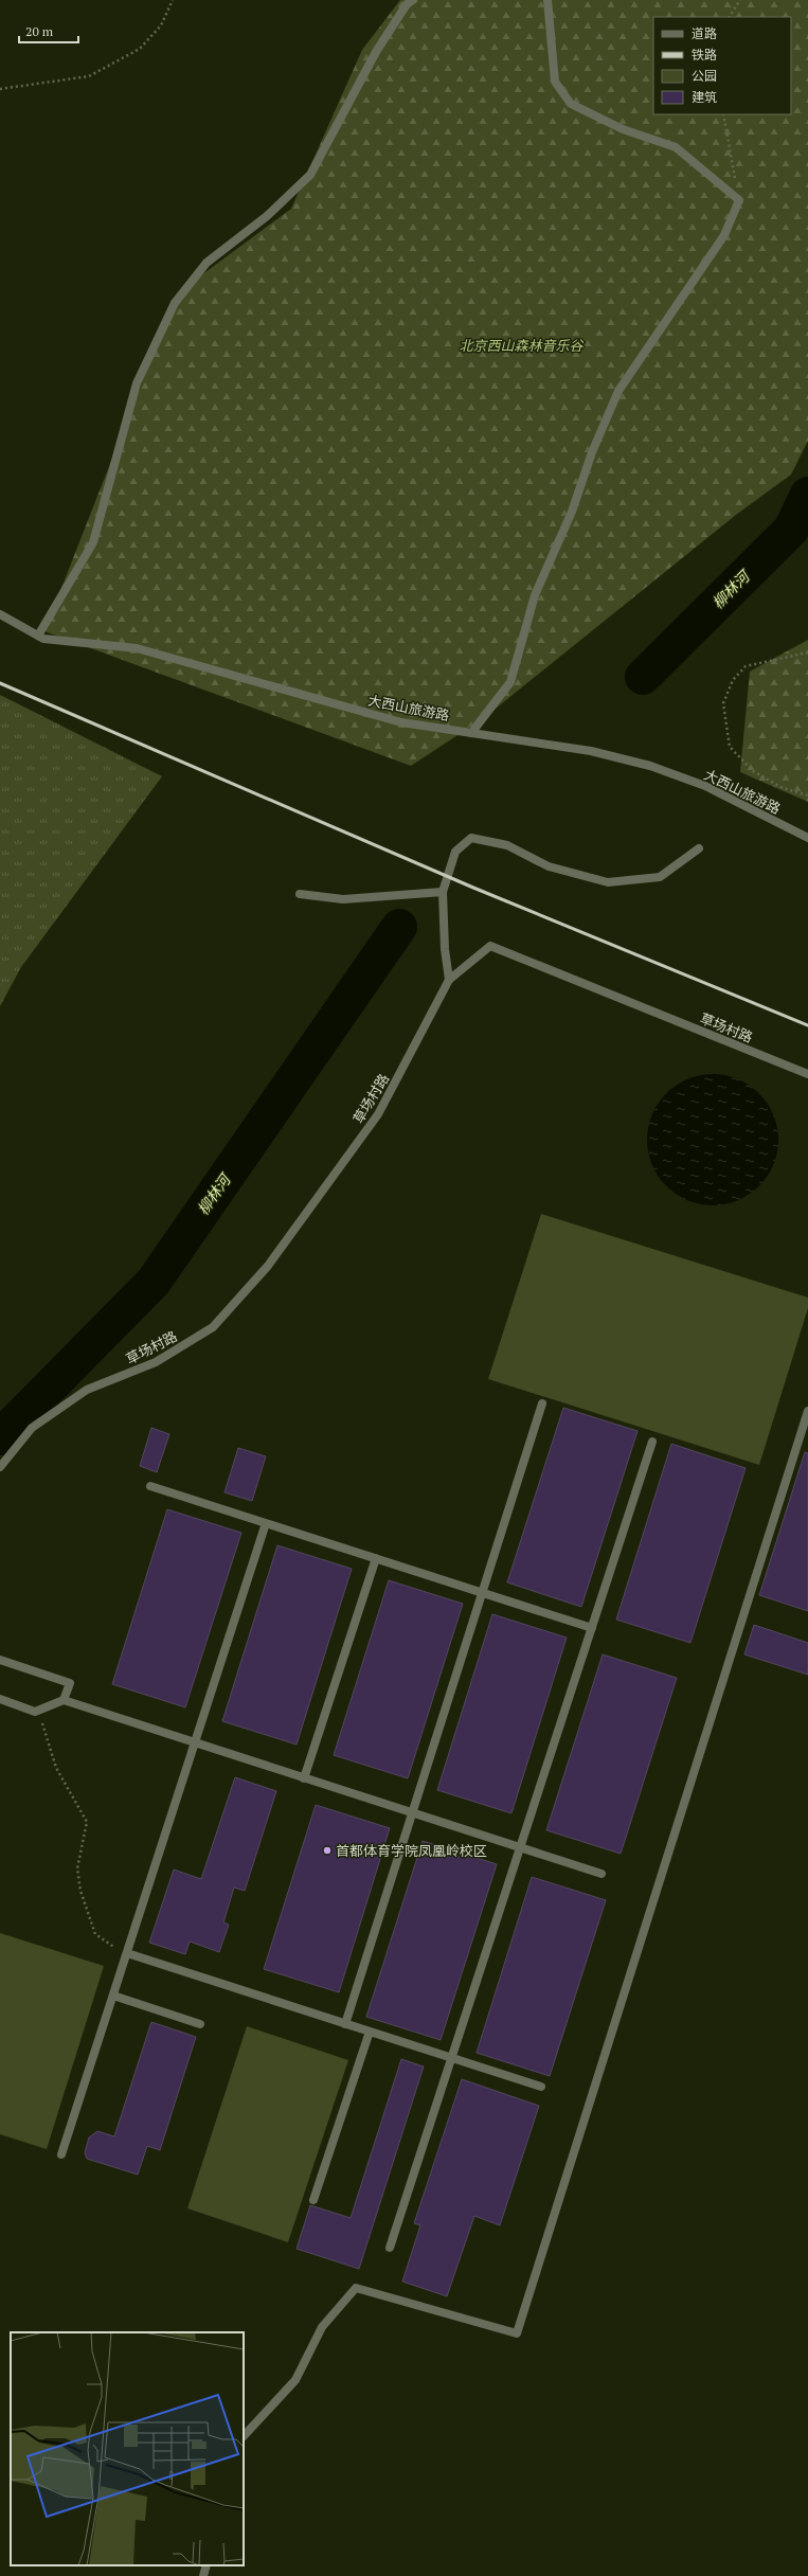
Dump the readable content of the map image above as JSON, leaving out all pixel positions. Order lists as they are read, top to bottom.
{
  "streets": {
    "street": ["大西山旅游路", "草场村路"]
  },
  "water": ["柳林河"],
  "parks": ["北京西山森林音乐谷"],
  "places": ["首都体育学院凤凰岭校区"],
  "legend": [
    "道路",
    "铁路",
    "公园",
    "建筑"
  ],
  "scale_bar": "20 m"
}
